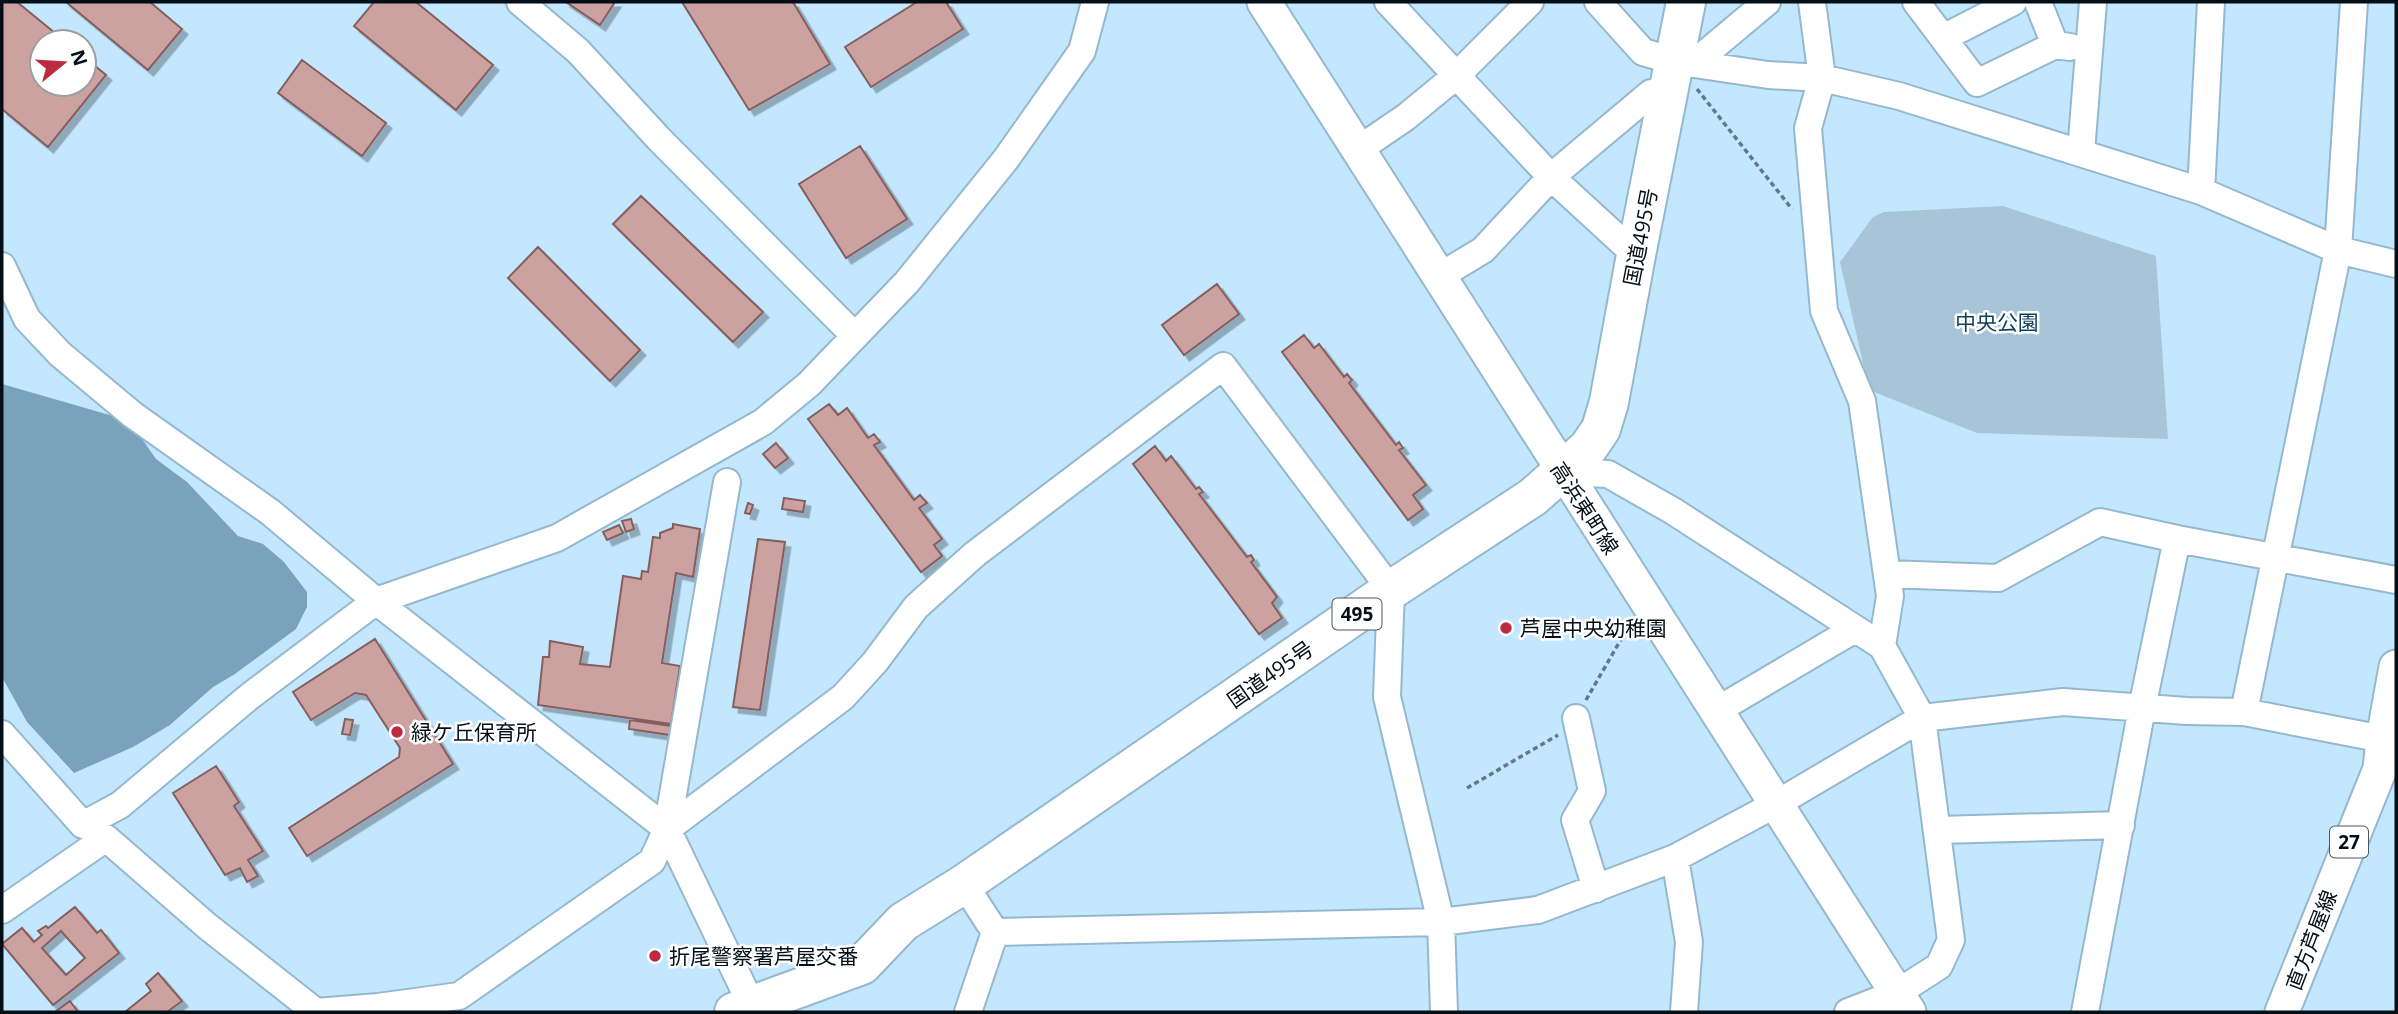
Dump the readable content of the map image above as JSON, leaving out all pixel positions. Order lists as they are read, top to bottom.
{
  "streets": {
    "highway": ["国道495号", "495"],
    "main road": ["高浜東町線", "27", "直方芦屋線"]
  },
  "crossings": [
    ["国道495号", "高浜東町線"]
  ],
  "parks": ["中央公園"],
  "places": ["芦屋中央幼稚園", "緑ケ丘保育所", "折尾警察署芦屋交番"],
  "north": "right"
}
